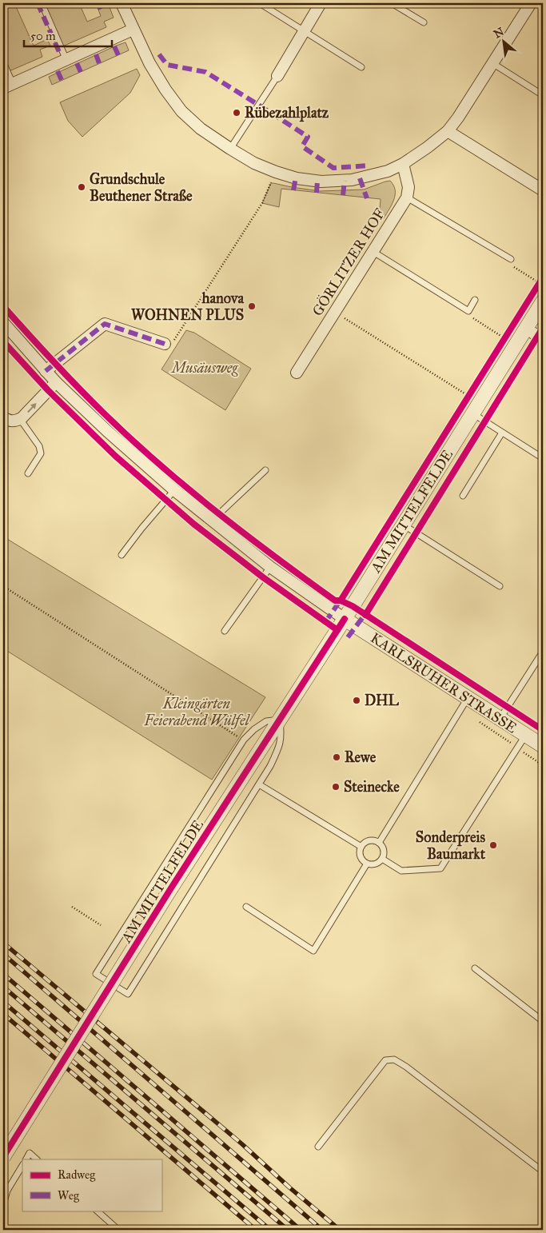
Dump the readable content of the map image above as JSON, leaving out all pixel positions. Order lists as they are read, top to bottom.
{
  "streets": {
    "street": ["GÖRLITZER HOF", "AM MITTELFELDE", "KARLSRUHER STRASSE"]
  },
  "crossings": [
    ["AM MITTELFELDE", "KARLSRUHER STRASSE"]
  ],
  "parks": ["Musäusweg", "Kleingärten Feierabend Wülfel"],
  "places": [
    "Rübezahlplatz",
    "Grundschule Beuthener Straße",
    "hanova WOHNEN PLUS",
    "DHL",
    "Rewe",
    "Steinecke",
    "Sonderpreis Baumarkt"
  ],
  "legend": ["Radweg", "Weg"],
  "scale_bar": "50 m",
  "north": "top left"
}
